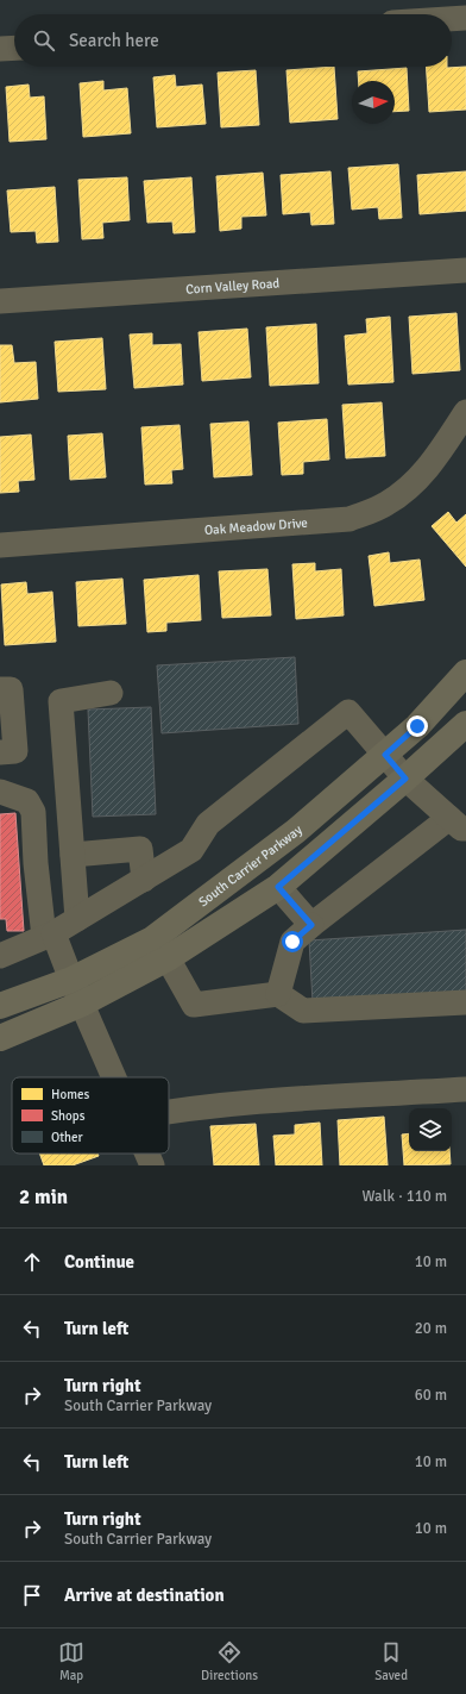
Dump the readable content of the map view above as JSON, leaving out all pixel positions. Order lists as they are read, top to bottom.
{
  "streets": {
    "main road": ["South Carrier Parkway"],
    "street": ["Corn Valley Road", "Oak Meadow Drive"]
  },
  "legend": ["Homes", "Shops", "Other"],
  "north": "right",
  "page": {
    "search": "Search here",
    "heading": ["2 min", "Walk · 110 m"],
    "list": [
      ["Continue", "10 m"],
      ["Turn left", "20 m"],
      ["Turn right", "South Carrier Parkway", "60 m"],
      ["Turn left", "10 m"],
      ["Turn right", "South Carrier Parkway", "10 m"],
      "Arrive at destination"
    ],
    "nav": ["Map", "Directions", "Saved"]
  }
}
